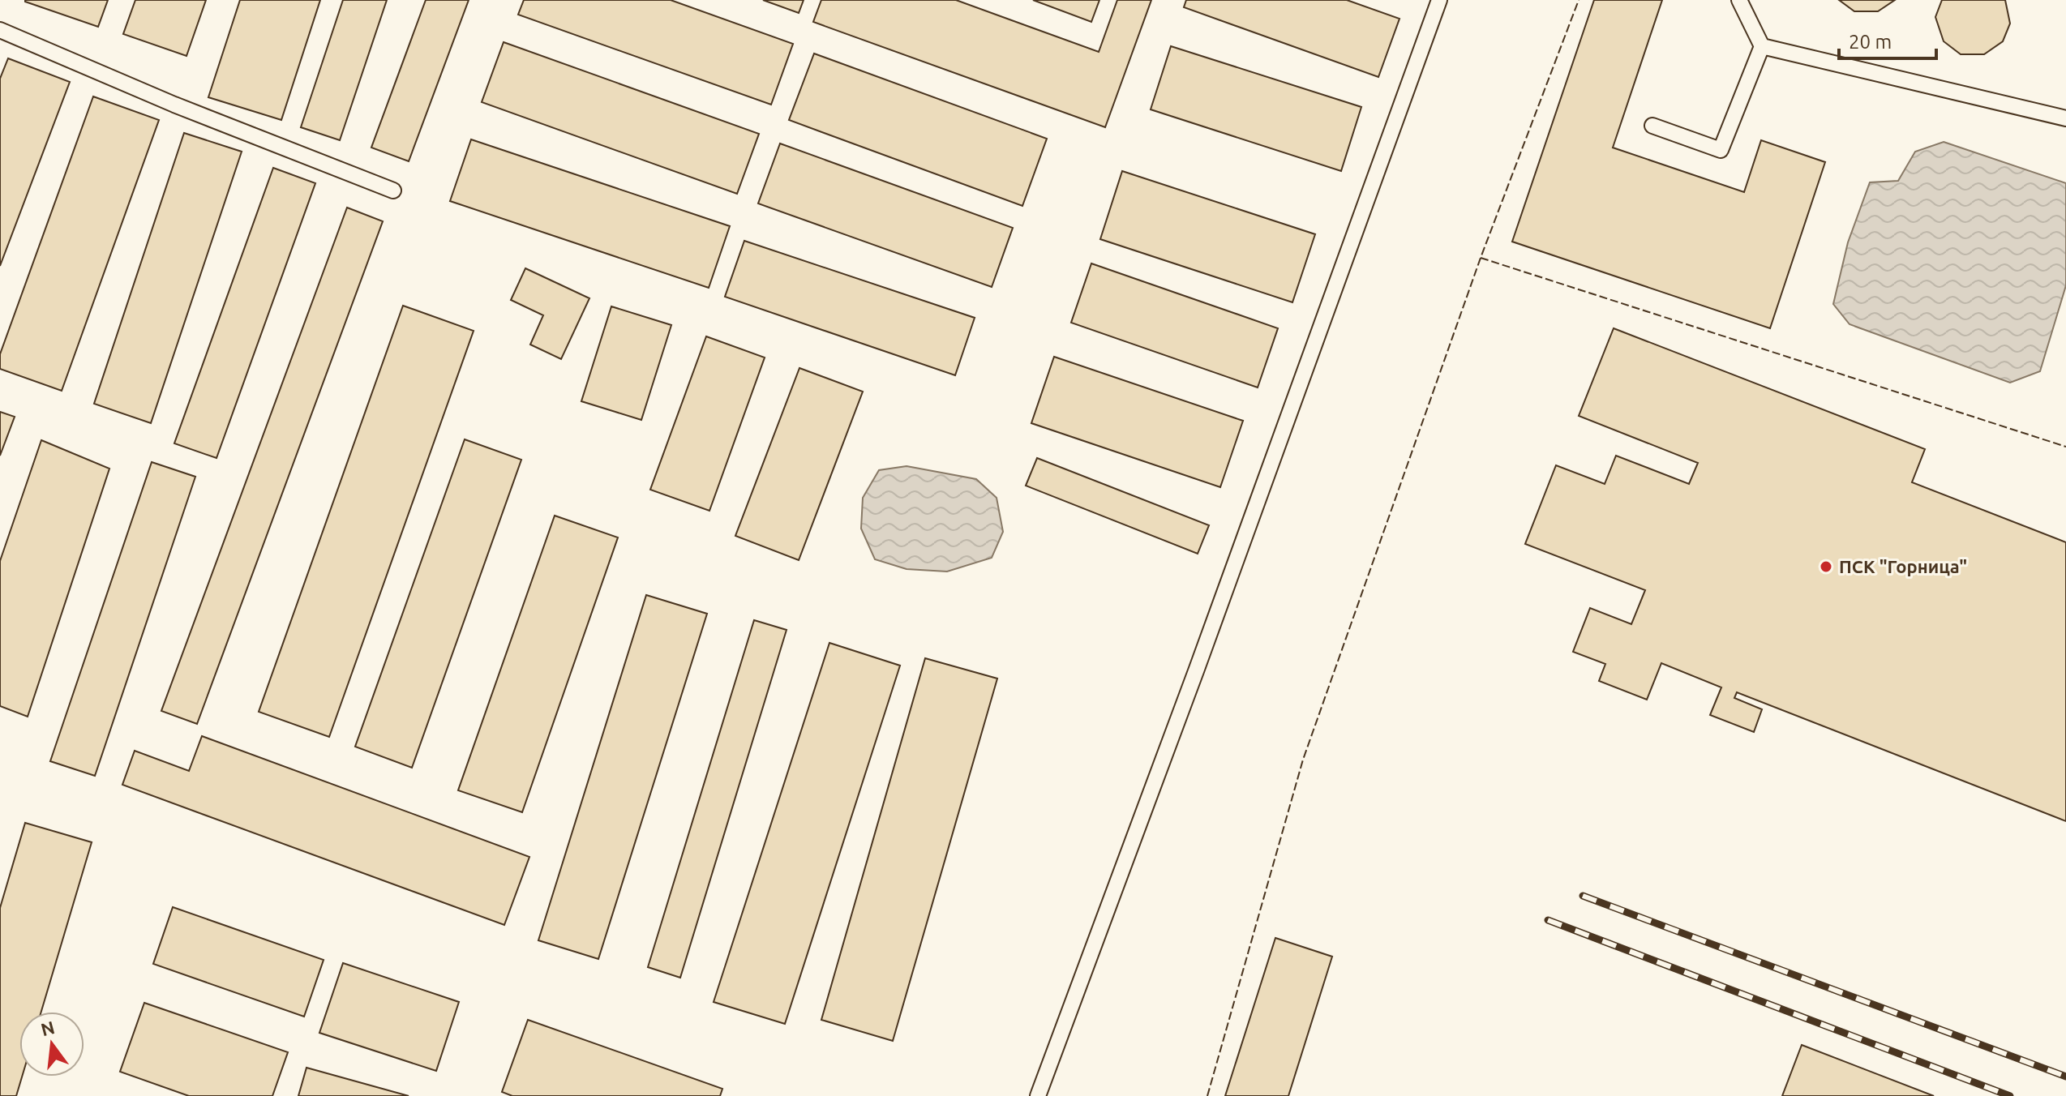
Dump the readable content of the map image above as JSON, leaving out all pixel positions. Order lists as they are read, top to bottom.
{
  "places": ["ПСК \"Горница\""],
  "scale_bar": "20 m",
  "north": "top"
}
